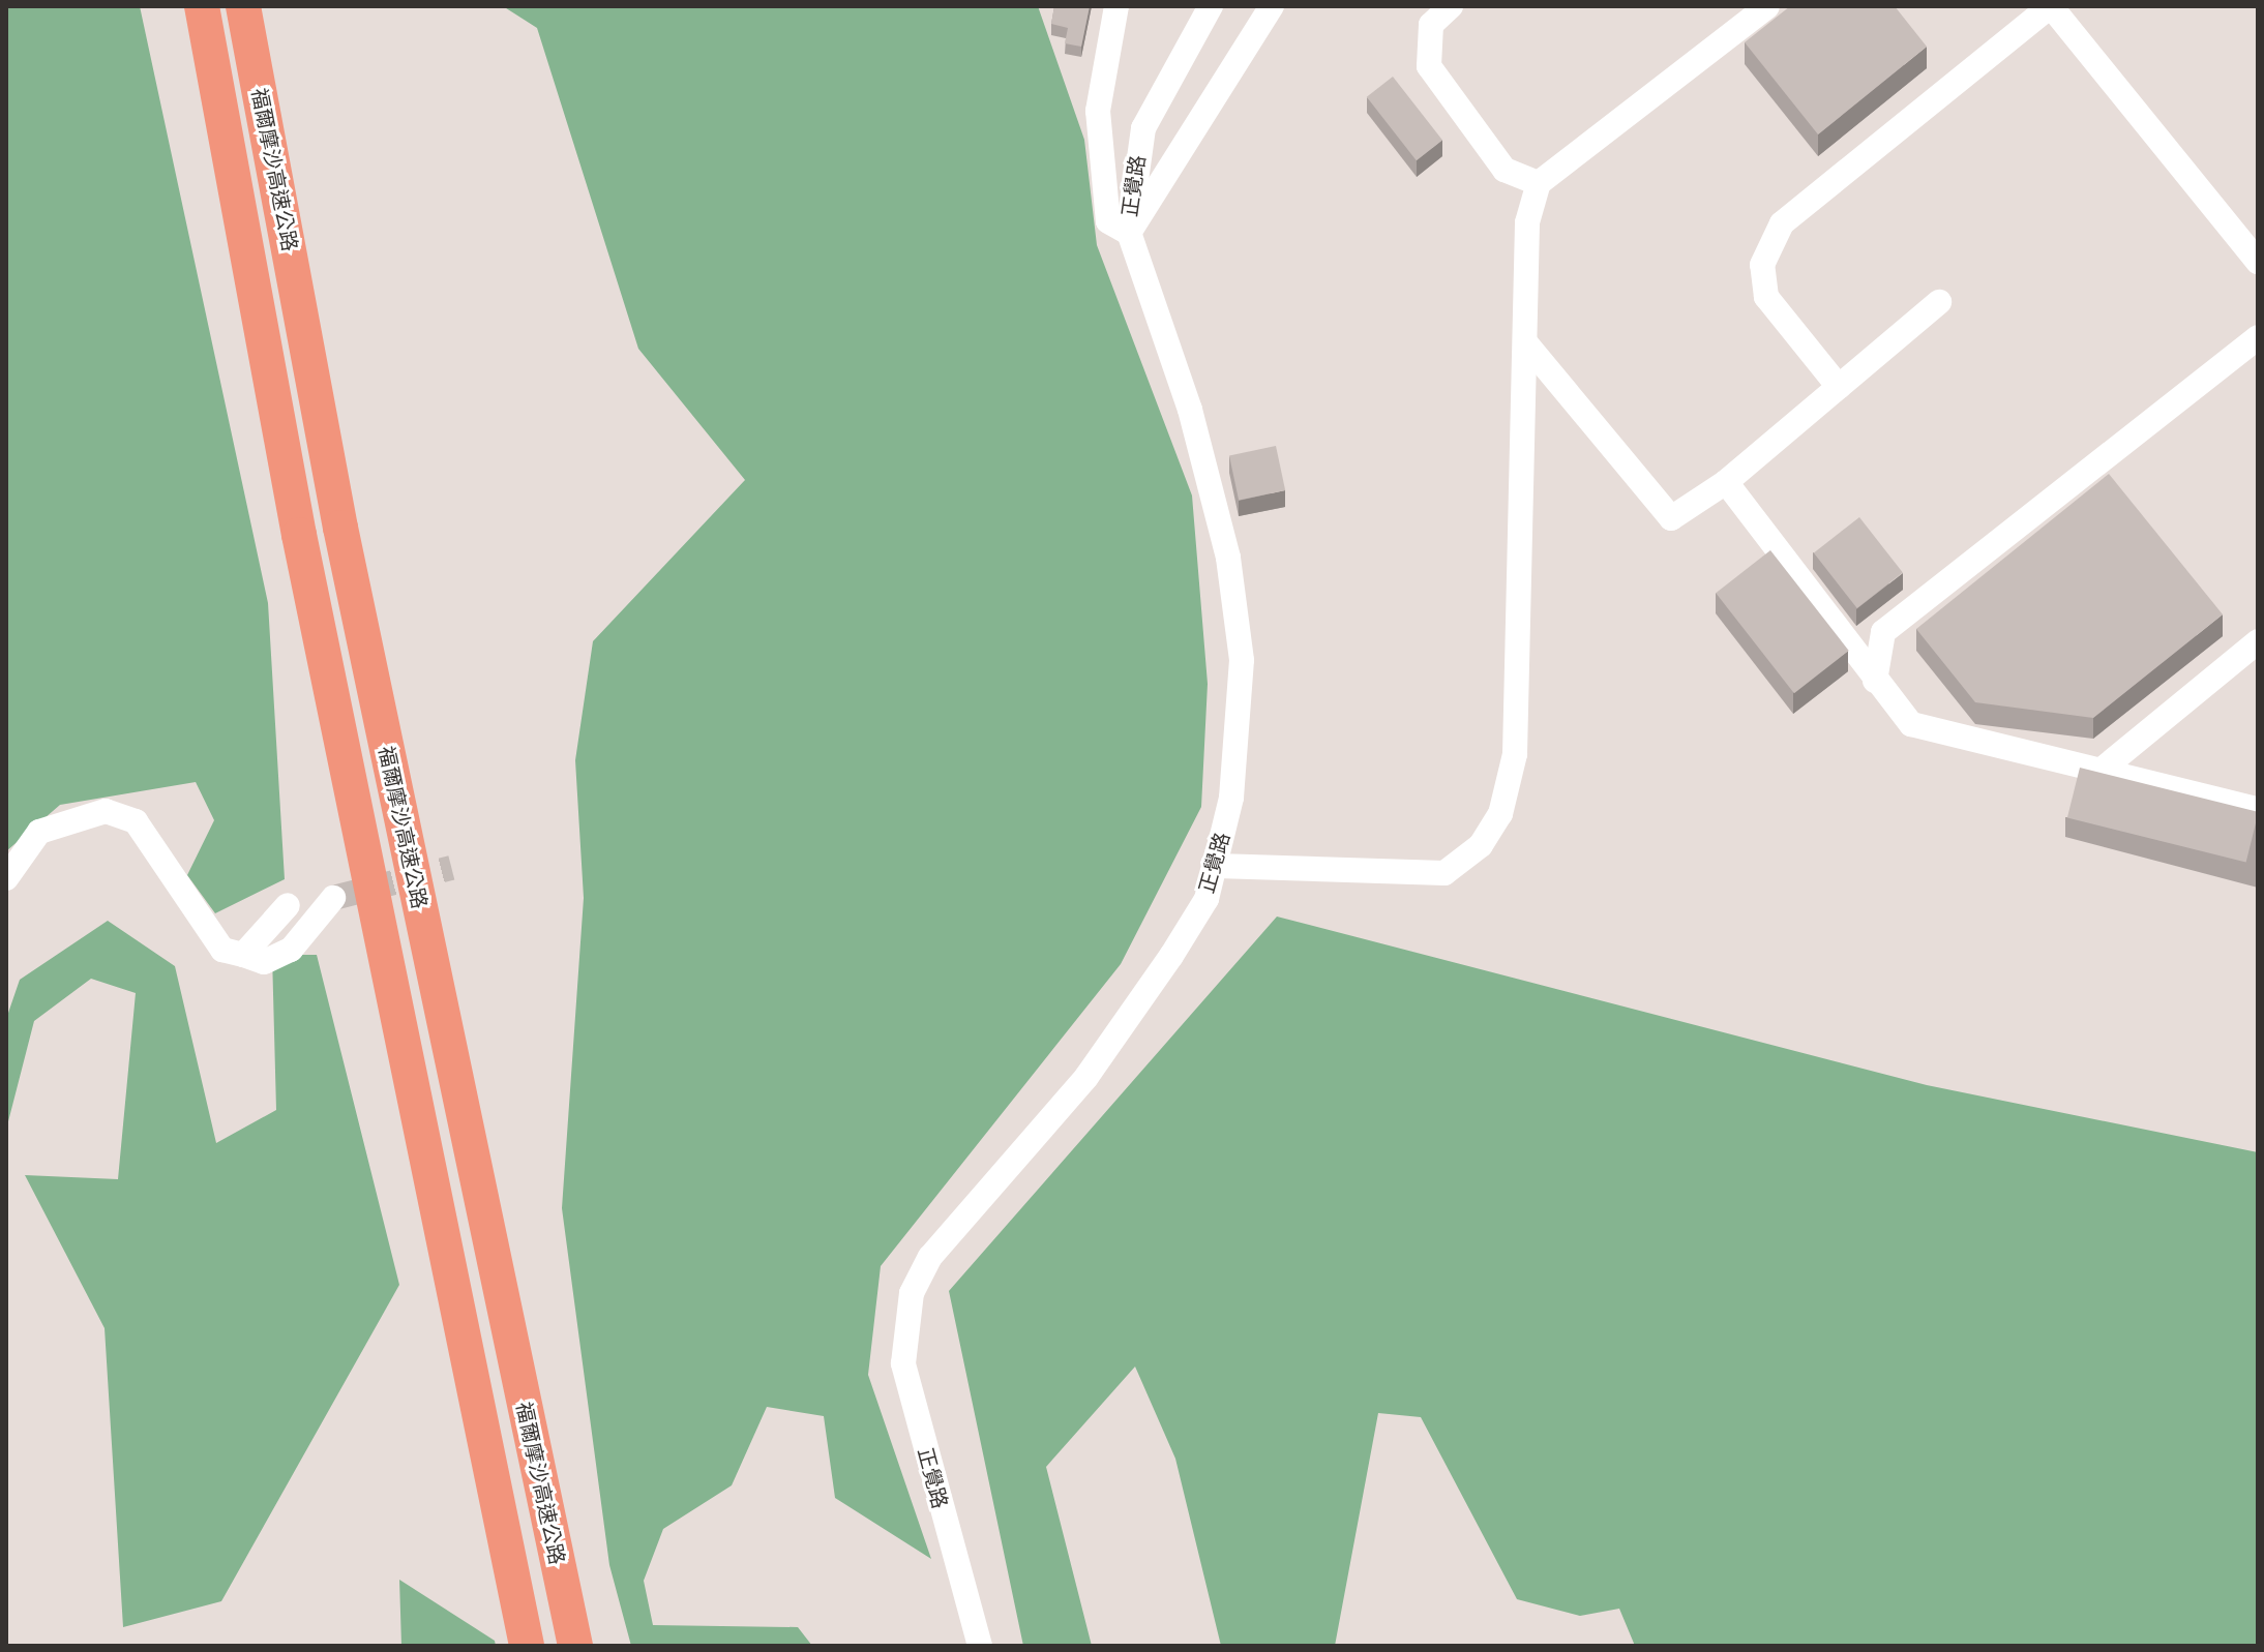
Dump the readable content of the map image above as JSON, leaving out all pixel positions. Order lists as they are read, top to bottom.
{
  "streets": {
    "highway": ["福爾摩沙高速公路"],
    "street": ["正覺路"]
  }
}
